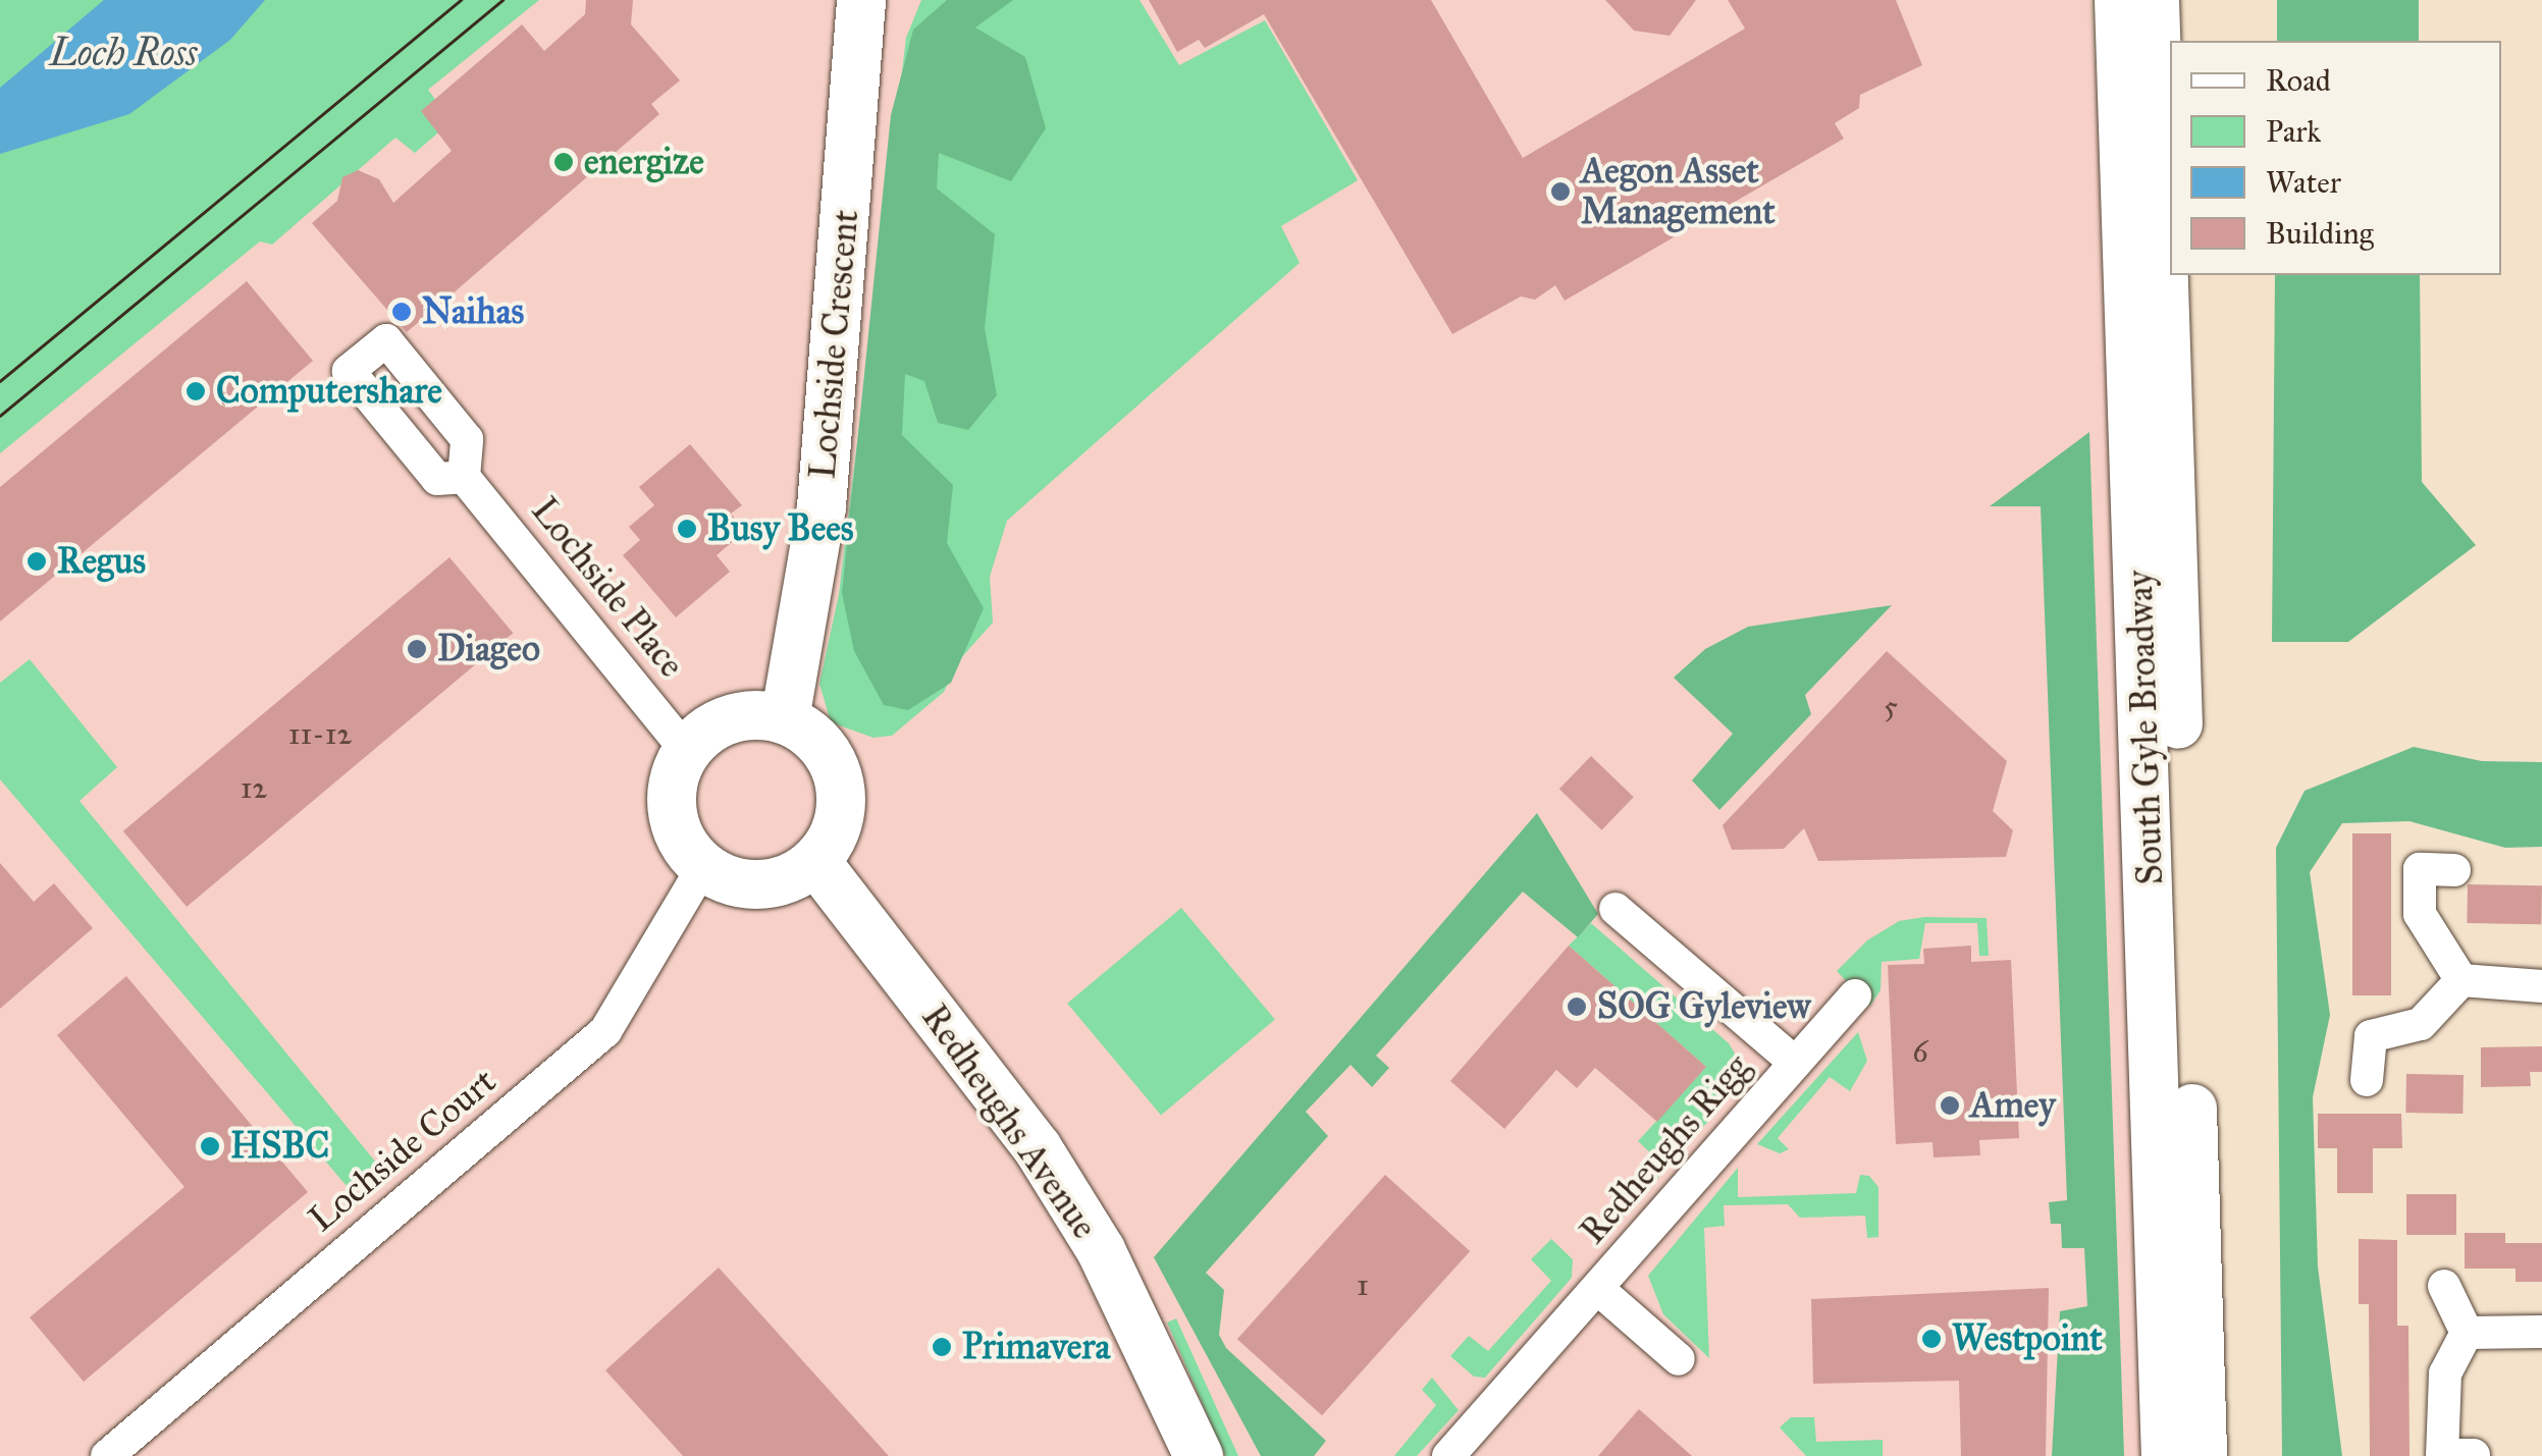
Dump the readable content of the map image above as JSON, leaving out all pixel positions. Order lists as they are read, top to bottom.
{
  "streets": {
    "street": [
      "Lochside Crescent",
      "Lochside Place",
      "South Gyle Broadway",
      "Redheughs Avenue",
      "Redheughs Rigg",
      "Lochside Court"
    ]
  },
  "crossings": [
    ["Lochside Crescent", "Lochside Place"],
    ["Lochside Crescent", "Redheughs Avenue"],
    ["Lochside Crescent", "Lochside Court"],
    ["Lochside Place", "Redheughs Avenue"],
    ["Lochside Place", "Lochside Court"],
    ["Redheughs Avenue", "Lochside Court"]
  ],
  "water": ["Loch Ross"],
  "places": [
    "energize",
    "Aegon Asset Management",
    "Naihas",
    "Computershare",
    "Busy Bees",
    "Regus",
    "Diageo",
    "SOG Gyleview",
    "Amey",
    "HSBC",
    "Westpoint",
    "Primavera"
  ],
  "house_numbers": [
    "5",
    "11-12",
    "12",
    "6",
    "1"
  ],
  "legend": [
    "Road",
    "Park",
    "Water",
    "Building"
  ]
}
